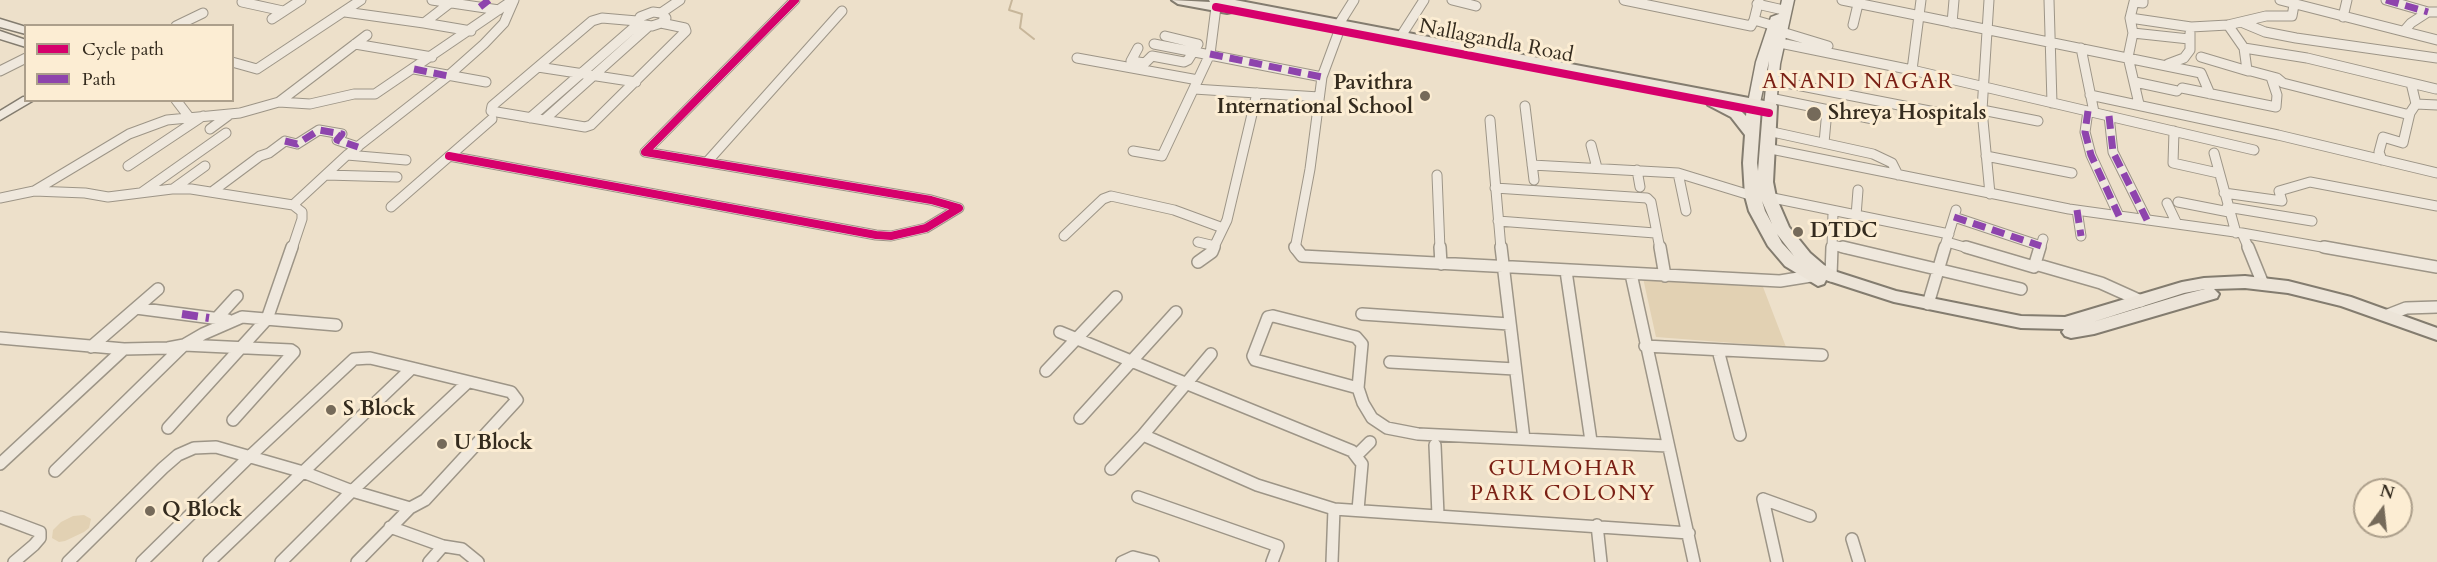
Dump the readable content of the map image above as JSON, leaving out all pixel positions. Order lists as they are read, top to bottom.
{
  "streets": {
    "main road": ["Nallagandla Road"]
  },
  "districts": ["ANAND NAGAR", "GULMOHAR PARK COLONY"],
  "places": [
    "Pavithra International School",
    "Shreya Hospitals",
    "DTDC",
    "S Block",
    "U Block",
    "Q Block"
  ],
  "legend": ["Cycle path", "Path"],
  "north": "top"
}
